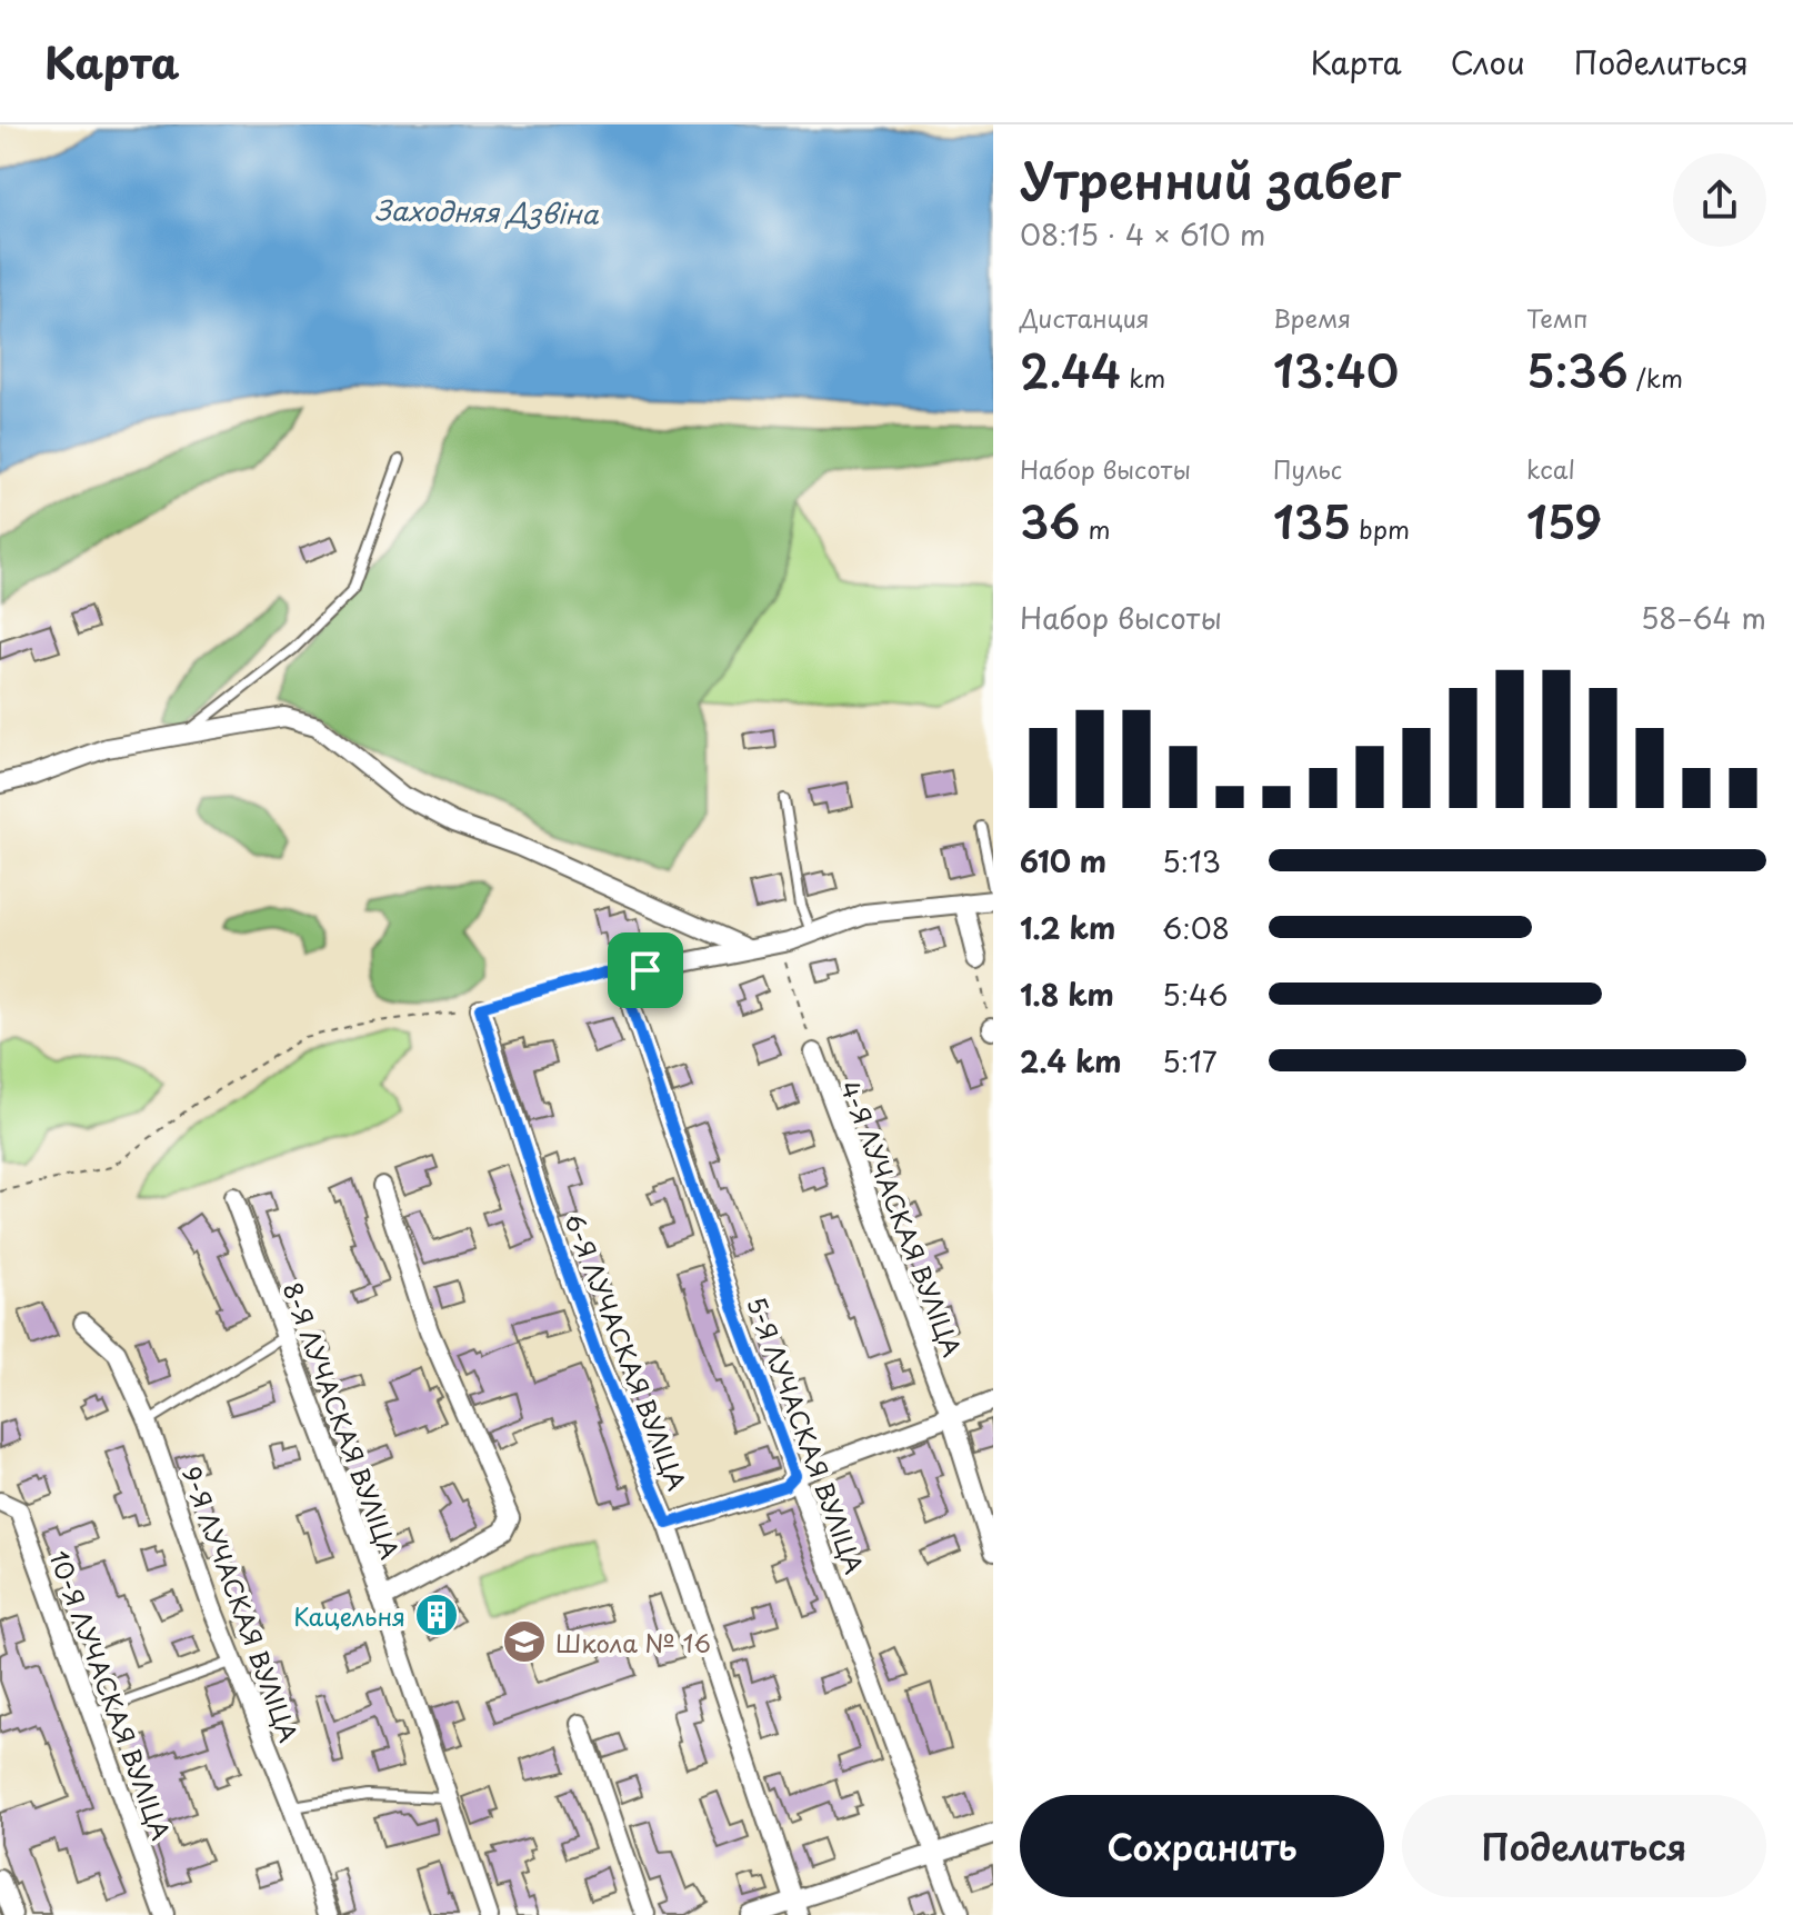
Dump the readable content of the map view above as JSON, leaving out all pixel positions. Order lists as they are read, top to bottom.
{
  "streets": {
    "street": [
      "4-Я ЛУЧАСКАЯ ВУЛІЦА",
      "6-Я ЛУЧАСКАЯ ВУЛІЦА",
      "8-Я ЛУЧАСКАЯ ВУЛІЦА",
      "5-Я ЛУЧАСКАЯ ВУЛІЦА",
      "9-Я ЛУЧАСКАЯ ВУЛІЦА",
      "10-Я ЛУЧАСКАЯ ВУЛІЦА"
    ]
  },
  "water": ["Заходняя Дзвіна"],
  "places": {
    "building": ["Кацельня"],
    "school or university": ["Школа № 16"]
  },
  "page": {
    "header": "Карта",
    "nav": ["Карта", "Слои", "Поделиться"],
    "heading": ["Утренний забег", "08:15 · 4 × 610 m"],
    "stats": [
      ["Дистанция", "2.44 km"],
      ["Время", "13:40"],
      ["Темп", "5:36 /km"],
      ["Набор высоты", "36 m"],
      ["Пульс", "135 bpm"],
      ["kcal", "159"]
    ],
    "chart": ["Набор высоты", "58–64 m"],
    "list": [
      {
        "name": "610 m",
        "note": "5:13"
      },
      {
        "name": "1.2 km",
        "note": "6:08"
      },
      {
        "name": "1.8 km",
        "note": "5:46"
      },
      {
        "name": "2.4 km",
        "note": "5:17"
      }
    ],
    "buttons": ["Сохранить", "Поделиться"]
  }
}
